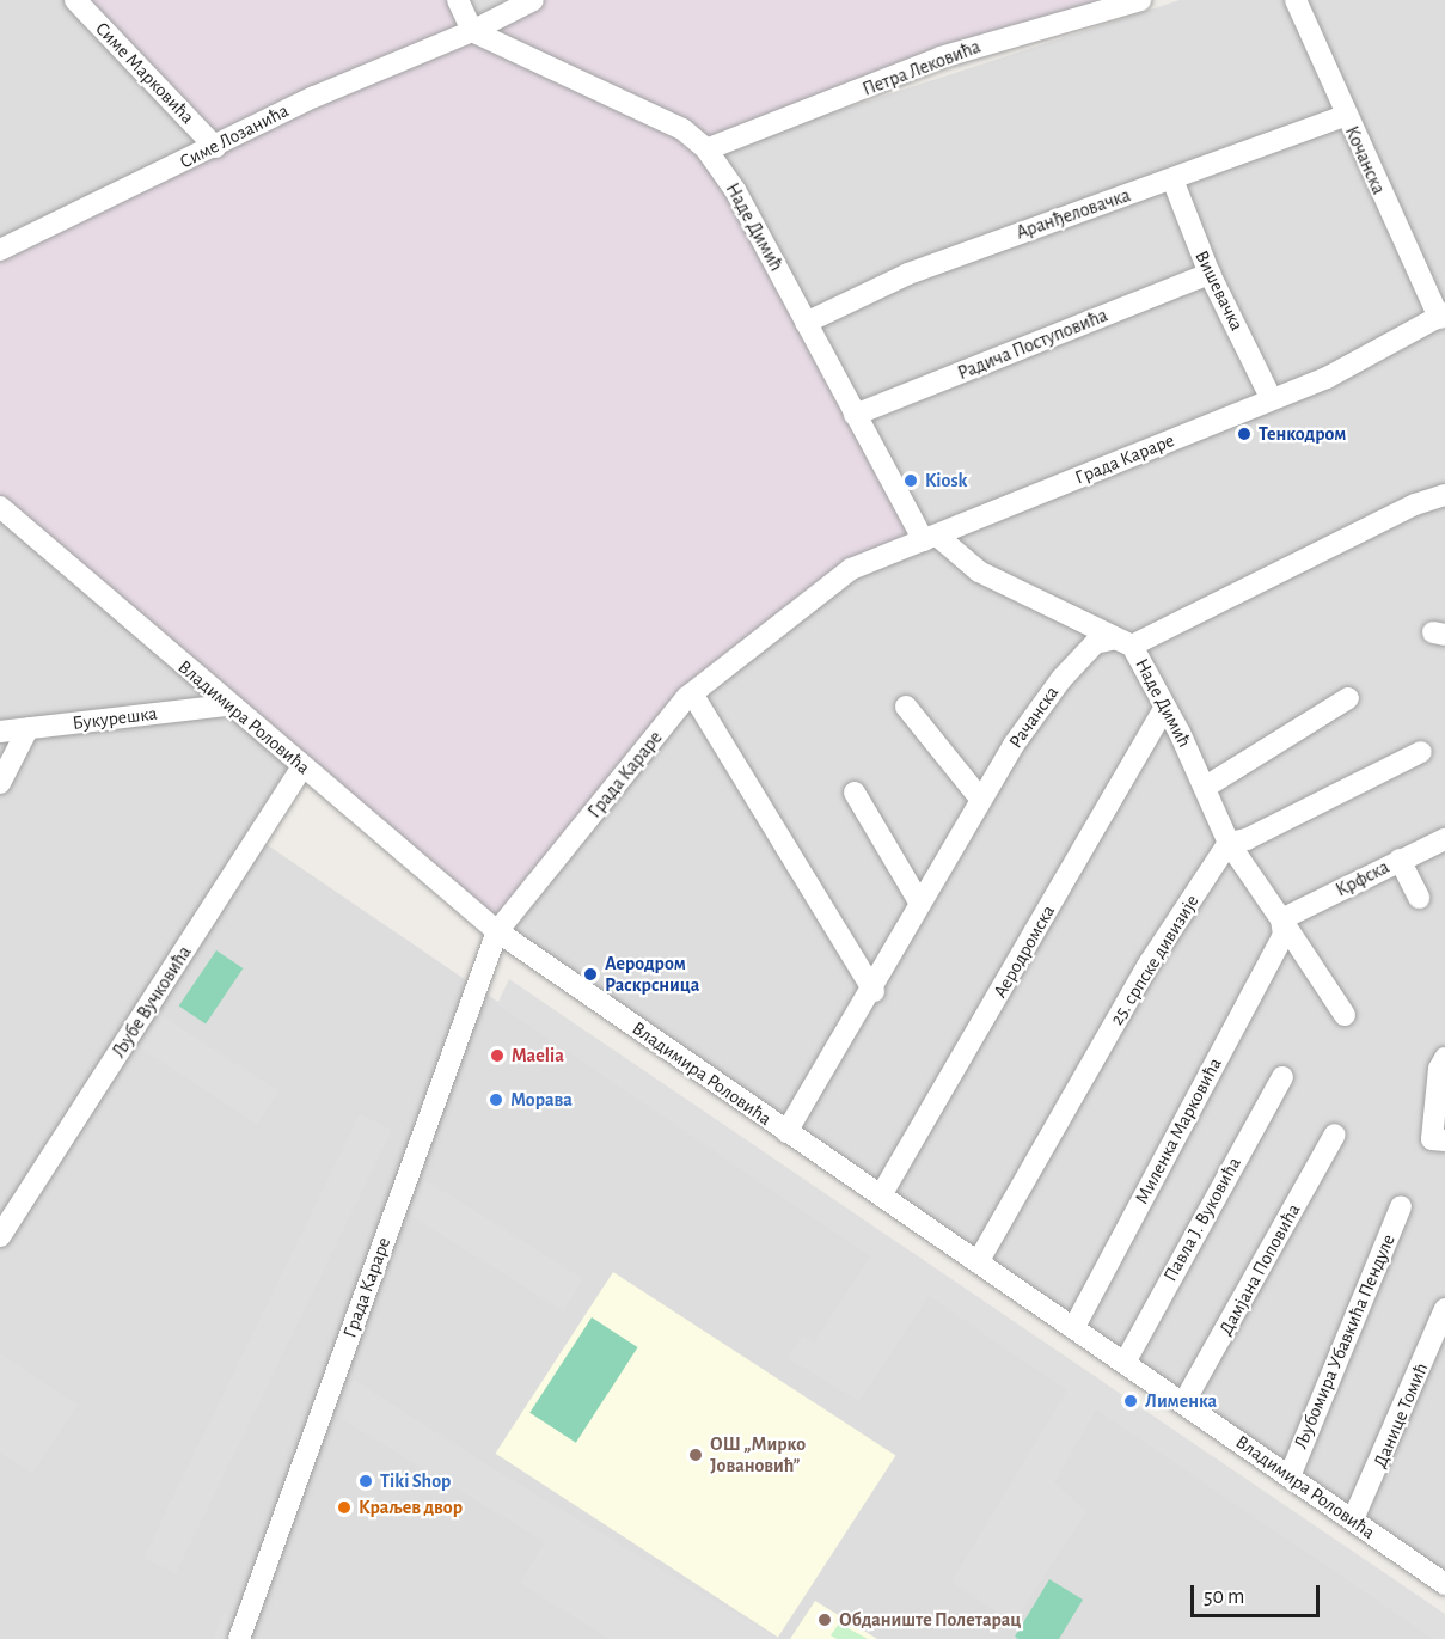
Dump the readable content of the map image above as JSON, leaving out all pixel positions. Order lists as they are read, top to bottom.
{
  "streets": {
    "street": [
      "Петра Лековића",
      "Симе Марковића",
      "Симе Лозанића",
      "Кочанска",
      "Аранђеловачка",
      "Наде Димић",
      "Вишевачка",
      "Радича Поступовића",
      "Града Караре",
      "Владимира Роловића",
      "Рачанска",
      "Букурешка",
      "Крфска",
      "Аеродромска",
      "25. српске дивизије",
      "Љубе Вучковића",
      "Миленка Марковића",
      "Павла Ј. Вуковића",
      "Дамјана Поповића",
      "Љубомира Убавкића Пендуле",
      "Данице Томић"
    ]
  },
  "crossings": [
    ["Петра Лековића", "Наде Димић"],
    ["Симе Марковића", "Симе Лозанића"],
    ["Симе Лозанића", "Наде Димић"],
    ["Кочанска", "Аранђеловачка"],
    ["Кочанска", "Града Караре"],
    ["Аранђеловачка", "Наде Димић"],
    ["Аранђеловачка", "Вишевачка"],
    ["Наде Димић", "Радича Поступовића"],
    ["Наде Димић", "Града Караре"],
    ["Наде Димић", "Рачанска"],
    ["Наде Димић", "Крфска"],
    ["Наде Димић", "Аеродромска"],
    ["Наде Димић", "25. српске дивизије"],
    ["Наде Димић", "Миленка Марковића"],
    ["Вишевачка", "Радича Поступовића"],
    ["Вишевачка", "Града Караре"],
    ["Града Караре", "Владимира Роловића"],
    ["Владимира Роловића", "Рачанска"],
    ["Владимира Роловића", "Букурешка"],
    ["Владимира Роловића", "Аеродромска"],
    ["Владимира Роловића", "25. српске дивизије"],
    ["Владимира Роловића", "Љубе Вучковића"],
    ["Владимира Роловића", "Миленка Марковића"],
    ["Владимира Роловића", "Павла Ј. Вуковића"],
    ["Владимира Роловића", "Дамјана Поповића"],
    ["Владимира Роловића", "Љубомира Убавкића Пендуле"],
    ["Владимира Роловића", "Данице Томић"],
    ["Крфска", "Миленка Марковића"]
  ],
  "places": [
    "Тенкодром",
    "Kiosk",
    "Аеродром Раскрсница",
    "Maelia",
    "Морава",
    "Лименка",
    "ОШ „Мирко Јовановић”",
    "Tiki Shop",
    "Краљев двор",
    "Обданиште Полетарац"
  ],
  "scale_bar": "50 m"
}
